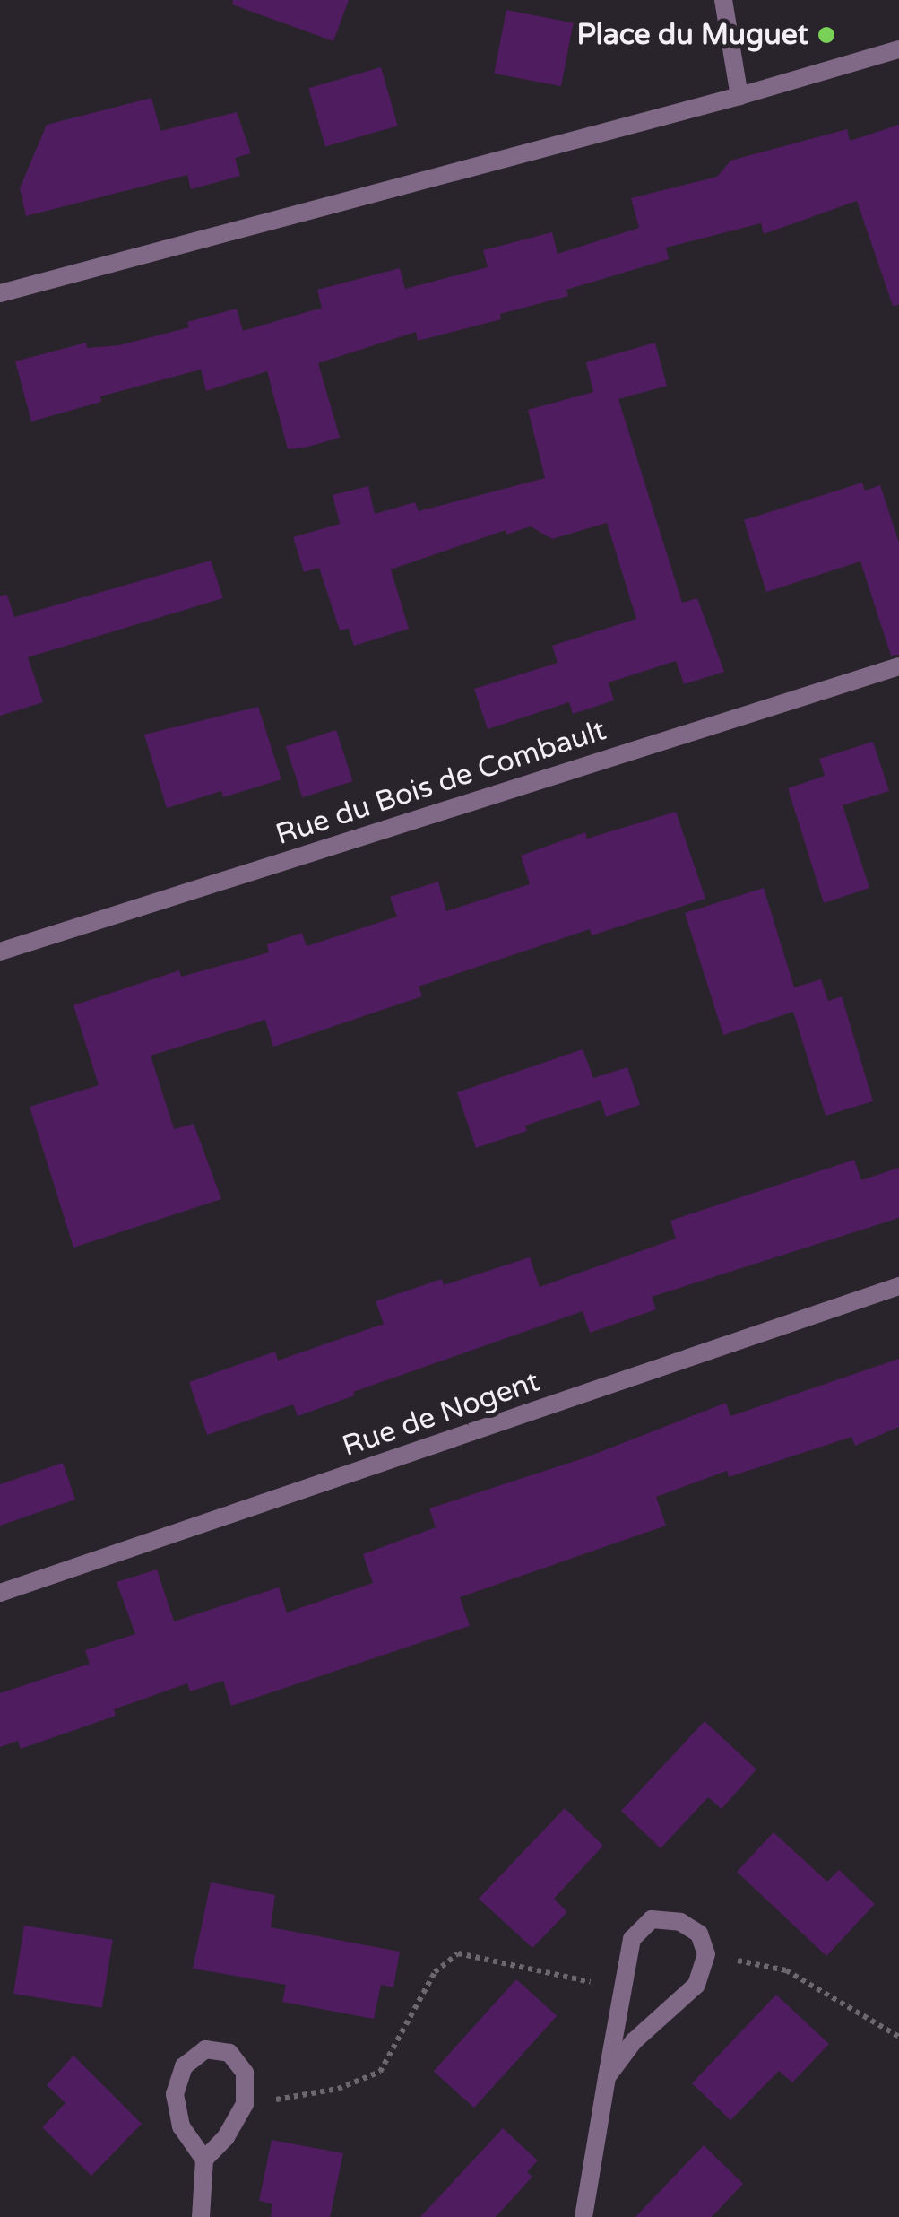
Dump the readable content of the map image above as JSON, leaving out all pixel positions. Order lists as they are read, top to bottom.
{
  "streets": {
    "street": ["Rue du Bois de Combault", "Rue de Nogent"]
  },
  "places": ["Place du Muguet"]
}
